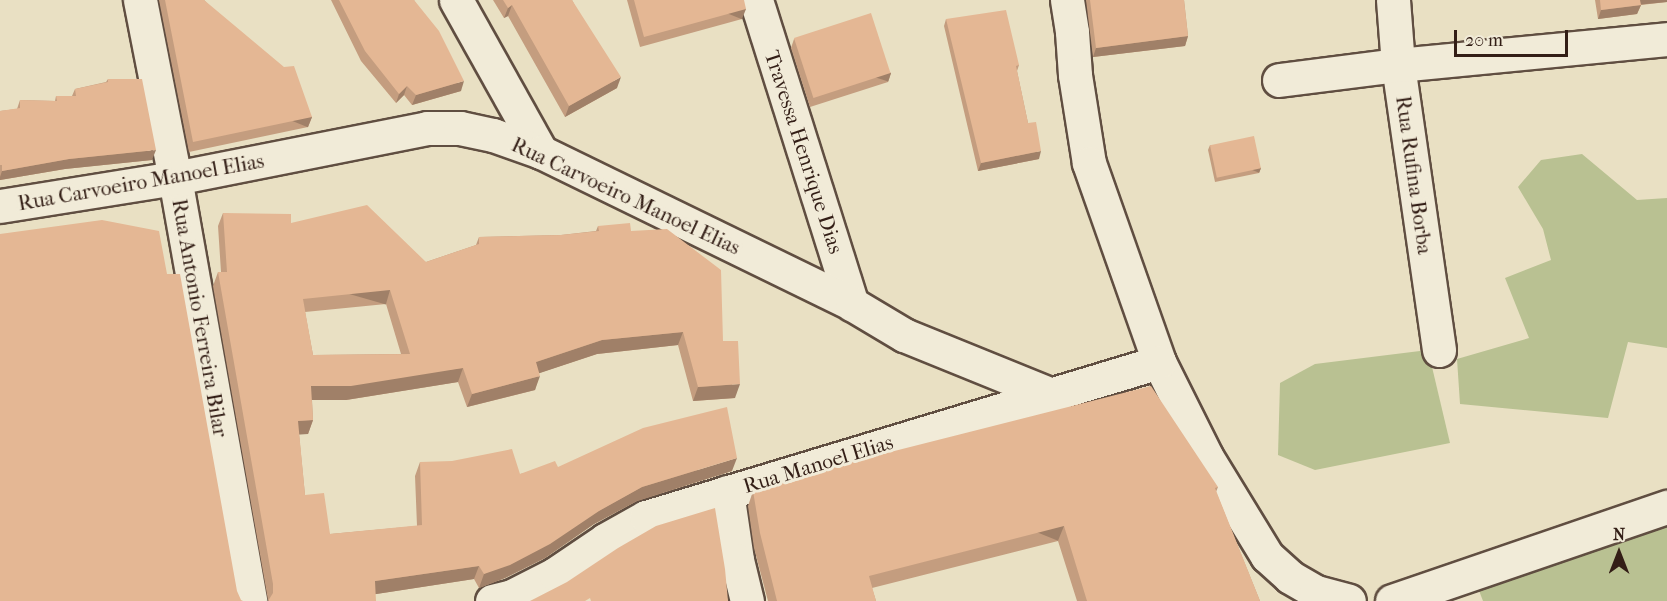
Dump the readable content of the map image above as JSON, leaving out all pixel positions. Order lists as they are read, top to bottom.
{
  "streets": {
    "street": [
      "Travessa Henrique Dias",
      "Rua Rufina Borba",
      "Rua Carvoeiro Manoel Elias",
      "Rua Antonio Ferreira Bilar",
      "Rua Manoel Elias"
    ]
  },
  "crossings": [
    ["Travessa Henrique Dias", "Rua Carvoeiro Manoel Elias"],
    ["Rua Carvoeiro Manoel Elias", "Rua Antonio Ferreira Bilar"],
    ["Rua Carvoeiro Manoel Elias", "Rua Manoel Elias"]
  ],
  "scale_bar": "20 m",
  "north": "top"
}
